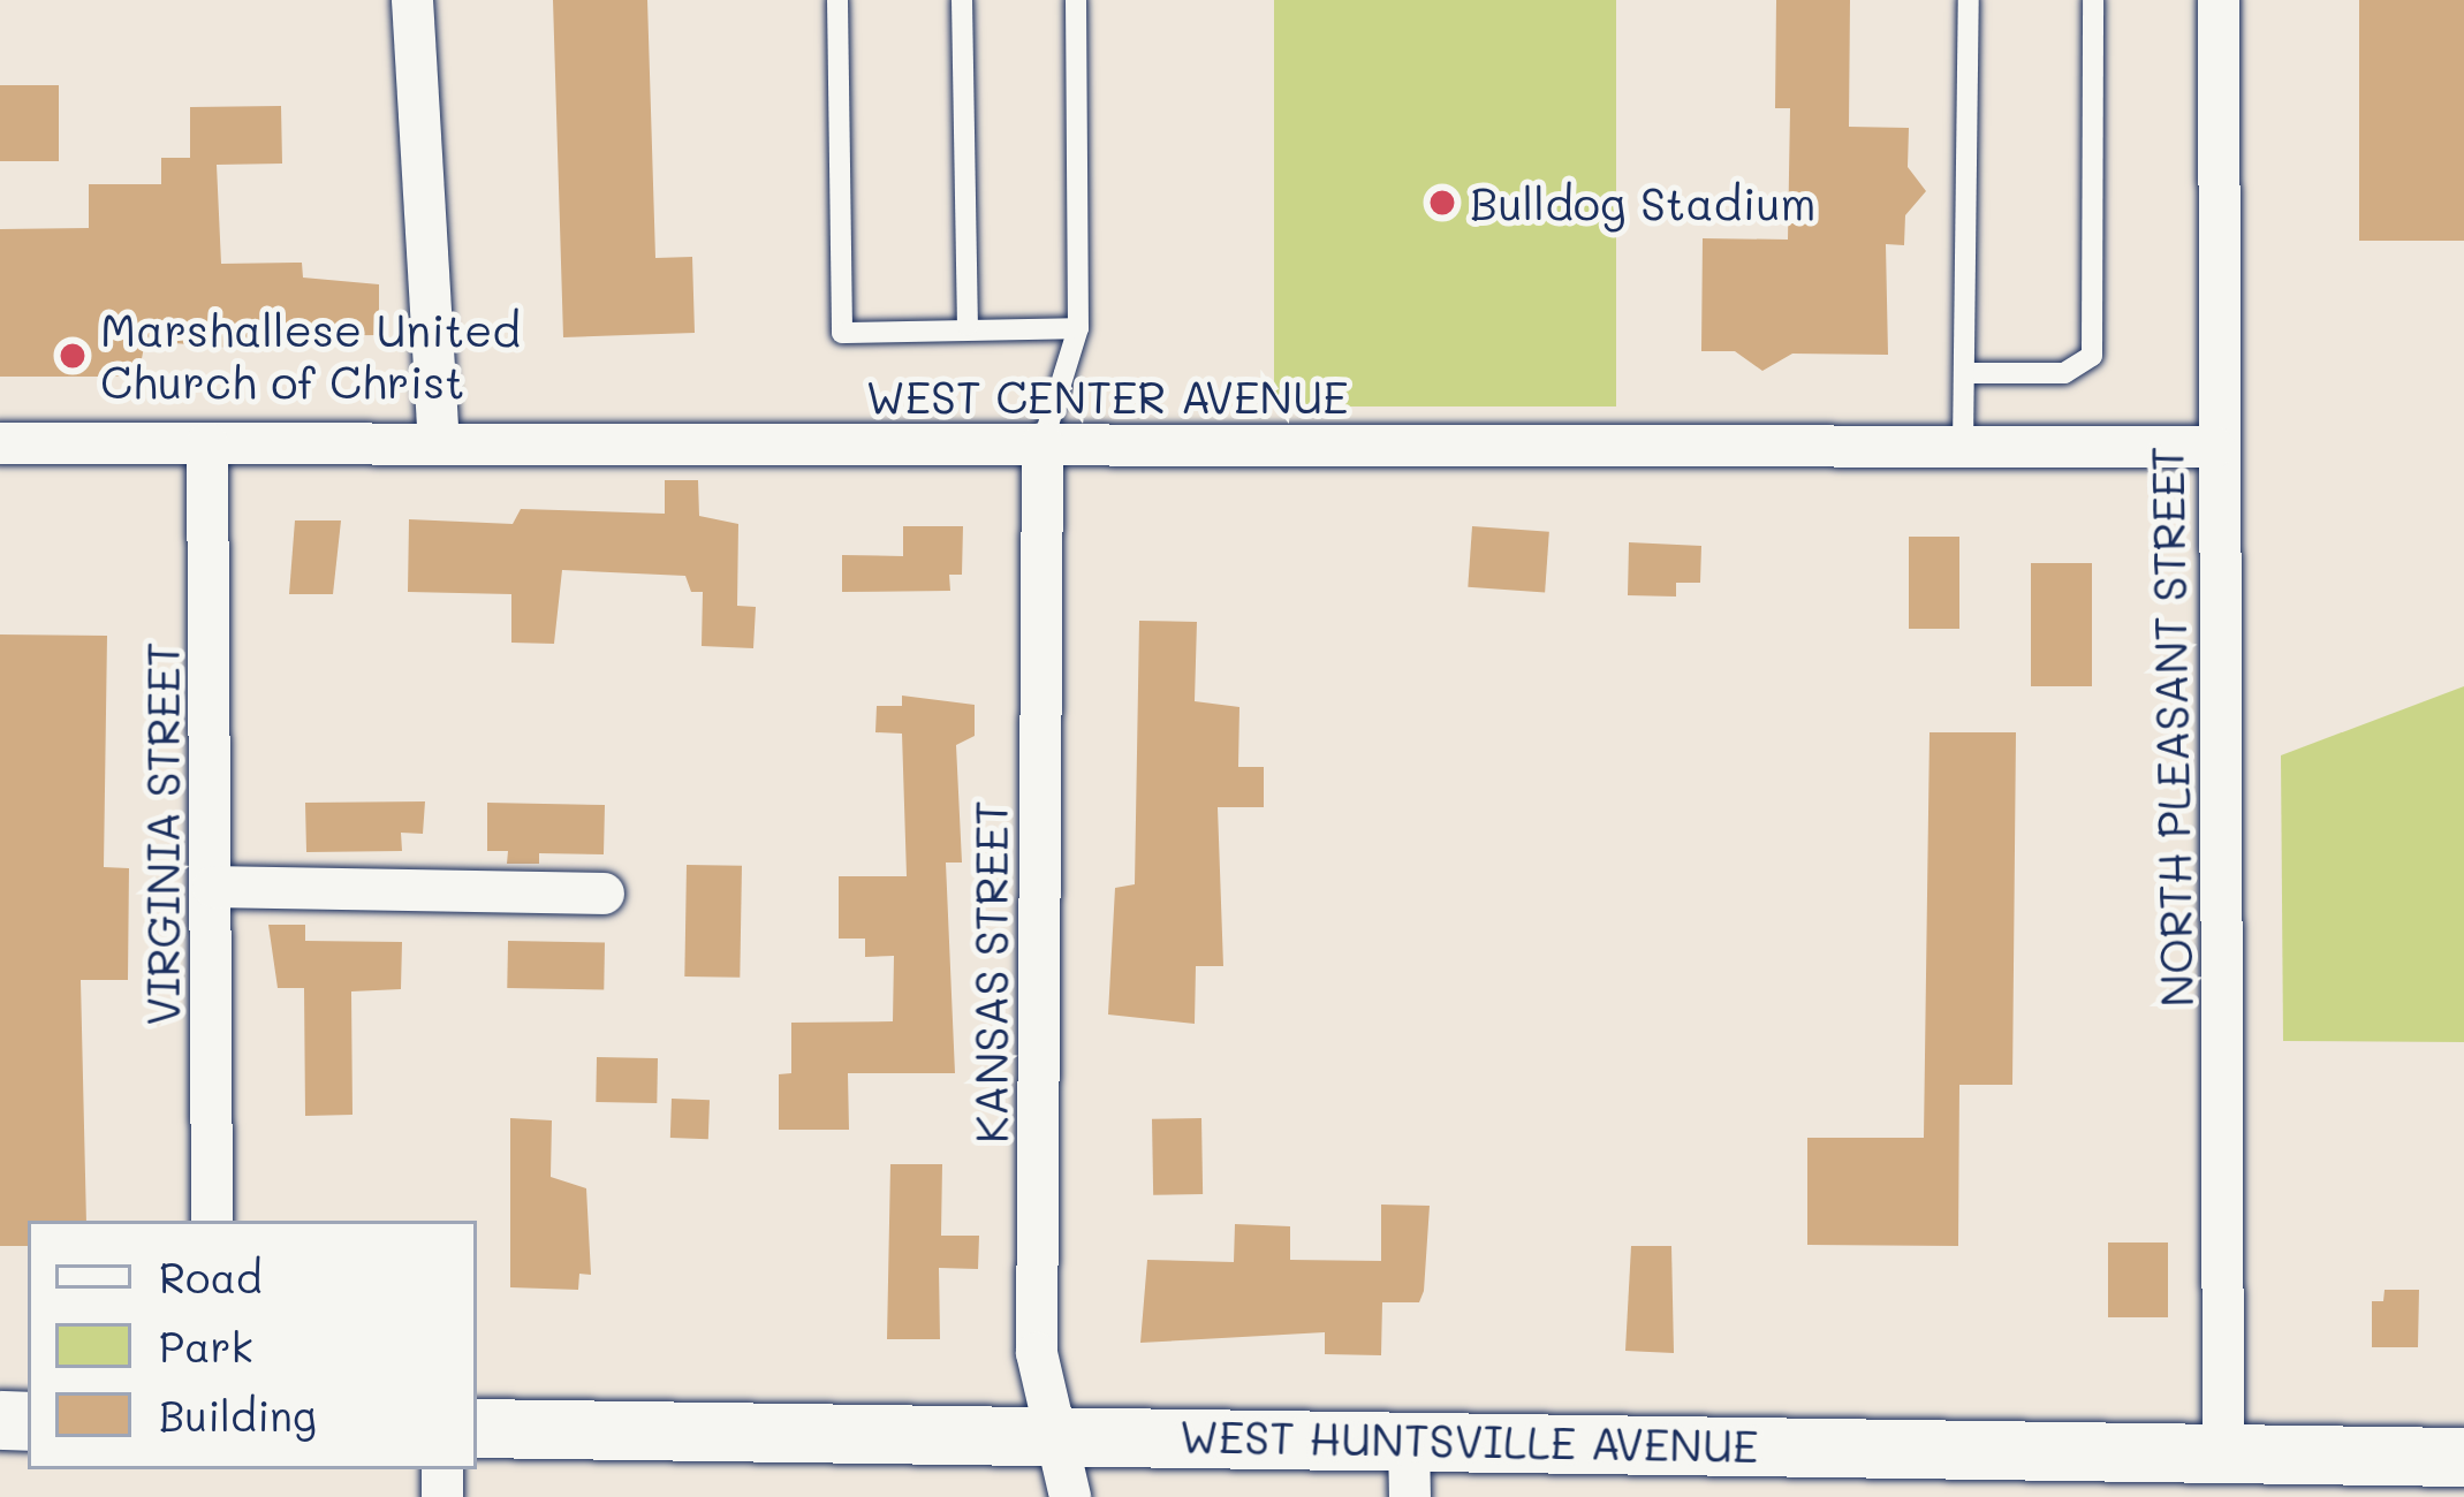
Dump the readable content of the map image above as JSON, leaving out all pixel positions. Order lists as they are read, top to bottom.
{
  "streets": {
    "main road": ["WEST HUNTSVILLE AVENUE"],
    "street": [
      "WEST CENTER AVENUE",
      "NORTH PLEASANT STREET",
      "VIRGINIA STREET",
      "KANSAS STREET"
    ]
  },
  "crossings": [
    ["WEST CENTER AVENUE", "NORTH PLEASANT STREET"],
    ["WEST CENTER AVENUE", "VIRGINIA STREET"],
    ["WEST CENTER AVENUE", "KANSAS STREET"],
    ["NORTH PLEASANT STREET", "WEST HUNTSVILLE AVENUE"],
    ["KANSAS STREET", "WEST HUNTSVILLE AVENUE"]
  ],
  "places": ["Bulldog Stadium", "Marshallese United Church of Christ"],
  "legend": ["Road", "Park", "Building"]
}
